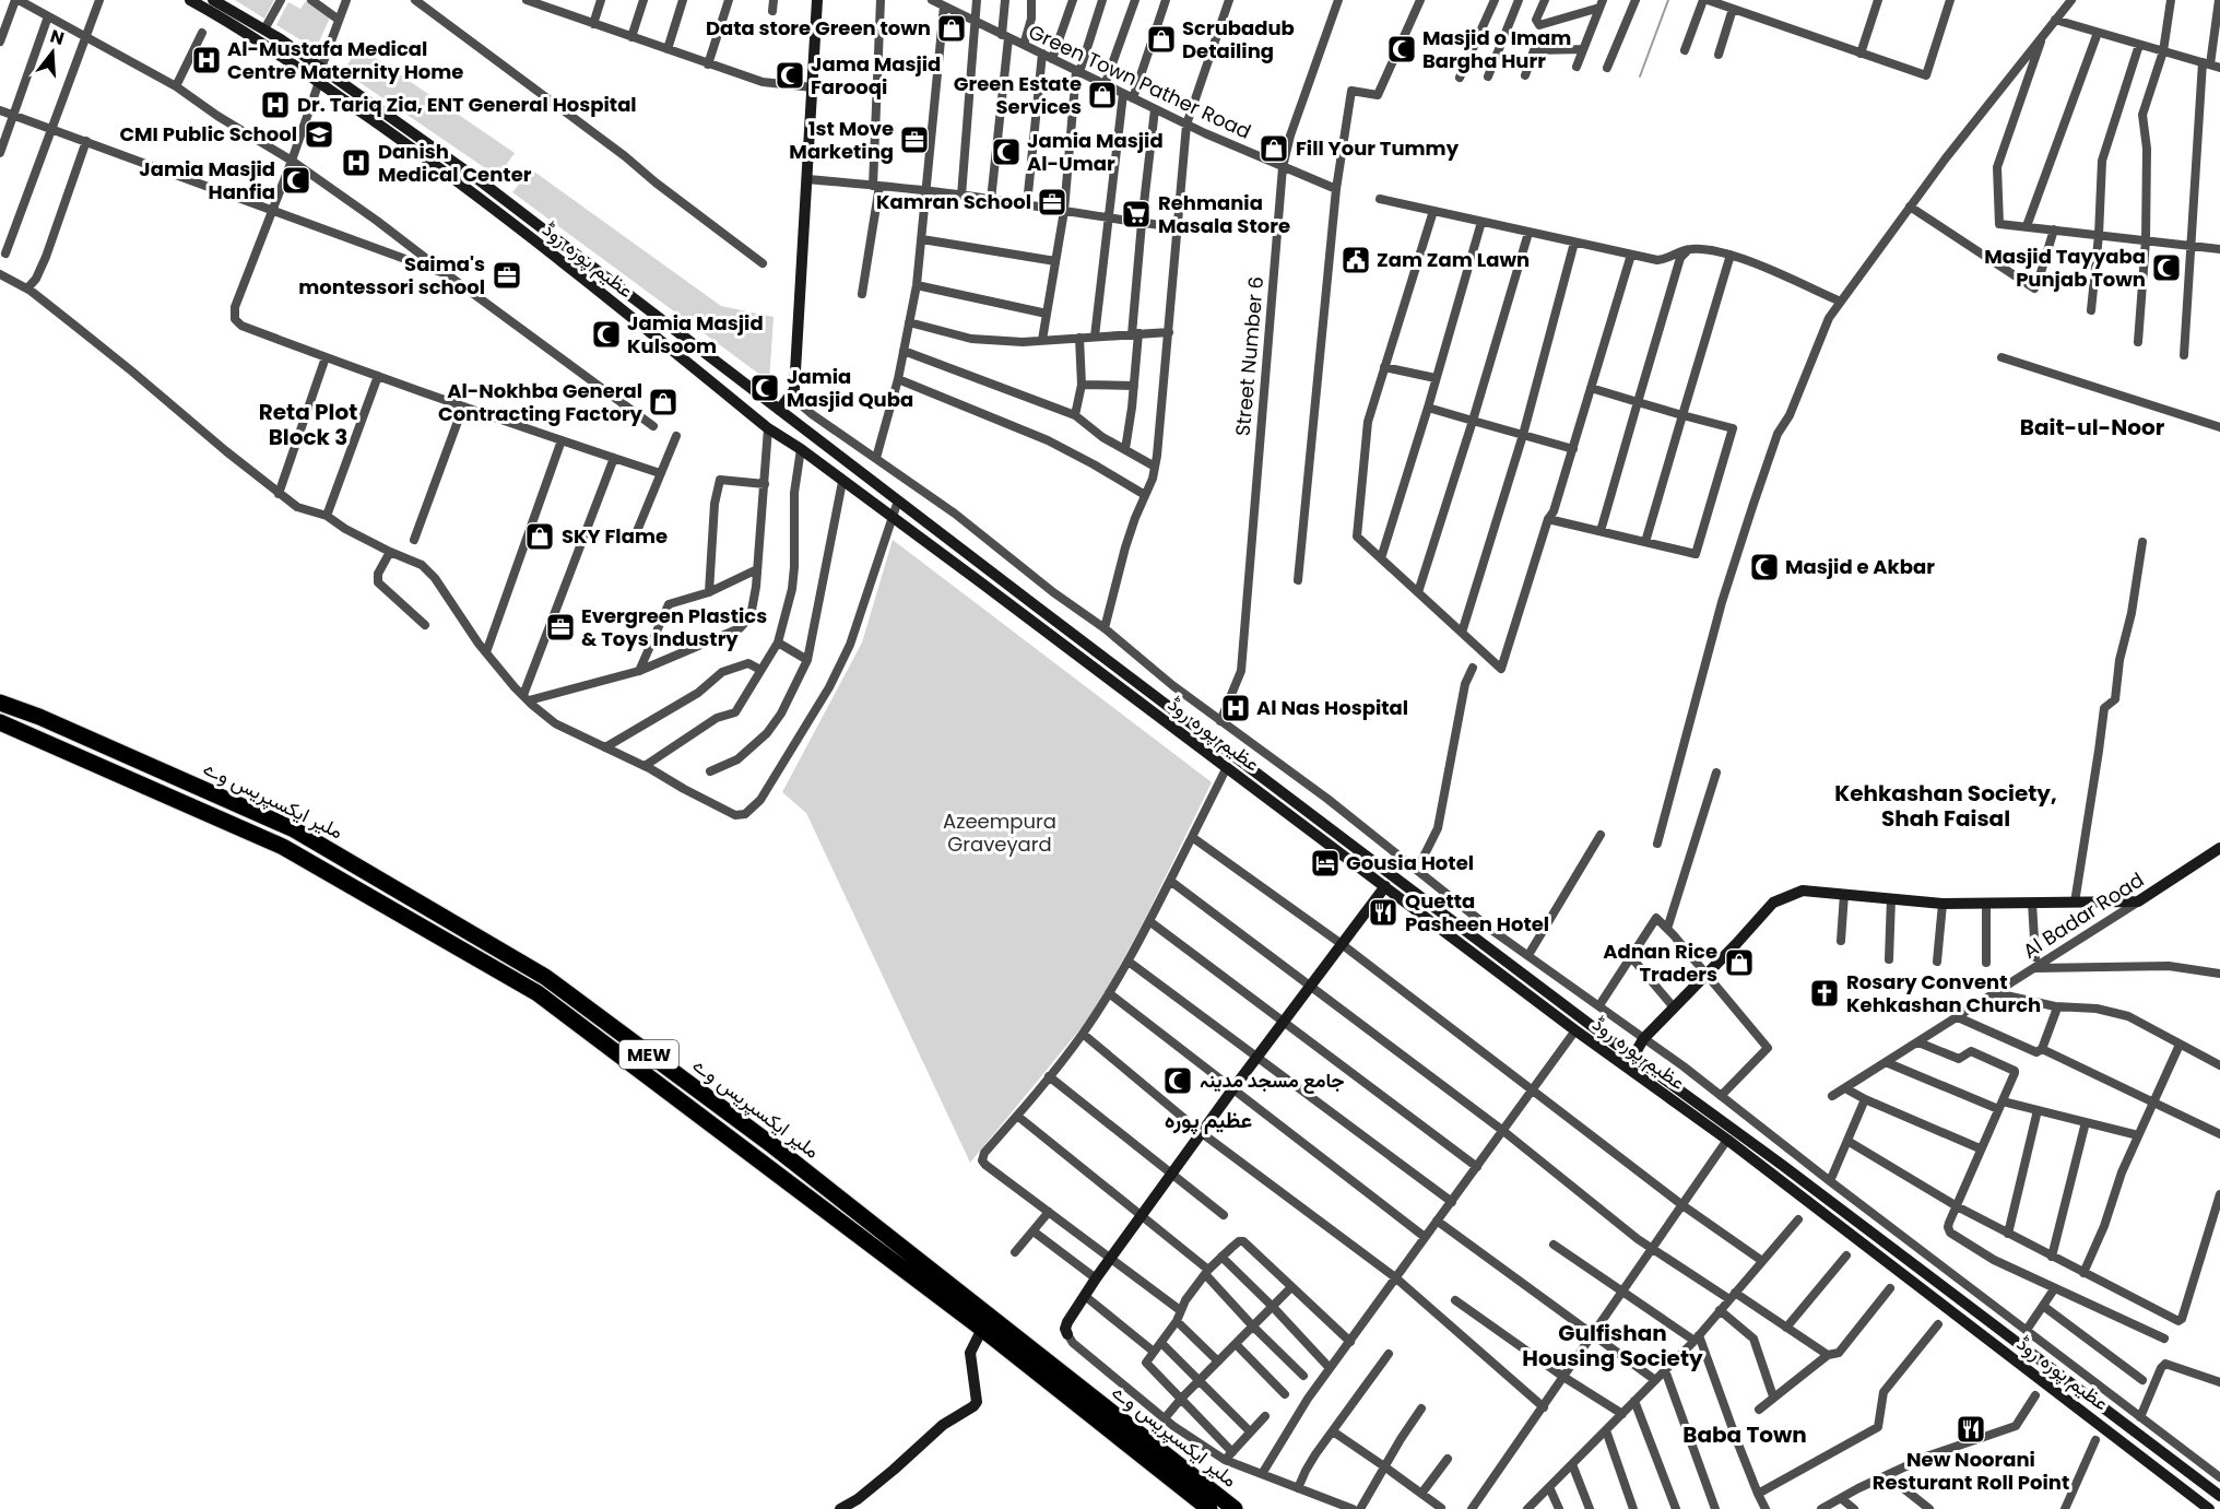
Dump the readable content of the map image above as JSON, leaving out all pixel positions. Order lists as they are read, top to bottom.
{
  "streets": {
    "highway": ["ملیر ایکسپریس وے", "MEW"],
    "main road": ["عظیم پورہ روڈ", "Al Badar Road"],
    "street": ["Green Town Pather Road", "Street Number 6"]
  },
  "crossings": [
    ["Green Town Pather Road", "Street Number 6"]
  ],
  "districts": [
    "Reta Plot Block 3",
    "Bait-ul-Noor",
    "Kehkashan Society, Shah Faisal",
    "عظیم پورہ",
    "Gulfishan Housing Society",
    "Baba Town"
  ],
  "parks": ["Azeempura Graveyard"],
  "places": {
    "shop": [
      "Data store Green town",
      "Scrubadub Detailing",
      "Green Estate Services",
      "Fill Your Tummy",
      "Al-Nokhba General Contracting Factory",
      "SKY Flame",
      "Adnan Rice Traders"
    ],
    "mosque": [
      "Masjid o Imam Bargha Hurr",
      "Jama Masjid Farooqi",
      "Jamia Masjid Al-Umar",
      "Jamia Masjid Hanfia",
      "Masjid Tayyaba Punjab Town",
      "Jamia Masjid Kulsoom",
      "Jamia Masjid Quba",
      "Masjid e Akbar",
      "جامع مسجد مدینہ"
    ],
    "hospital": [
      "Al-Mustafa Medical Centre Maternity Home",
      "Dr. Tariq Zia, ENT General Hospital",
      "Danish Medical Center",
      "Al Nas Hospital"
    ],
    "school or university": ["CMI Public School"],
    "office": [
      "1st Move Marketing",
      "Kamran School",
      "Saima's montessori school",
      "Evergreen Plastics & Toys Industry"
    ],
    "supermarket": ["Rehmania Masala Store"],
    "public building": ["Zam Zam Lawn"],
    "hotel": ["Gousia Hotel"],
    "restaurant": ["Quetta Pasheen Hotel", "New Noorani Resturant Roll Point"],
    "church": ["Rosary Convent Kehkashan Church"]
  },
  "north": "top"
}
